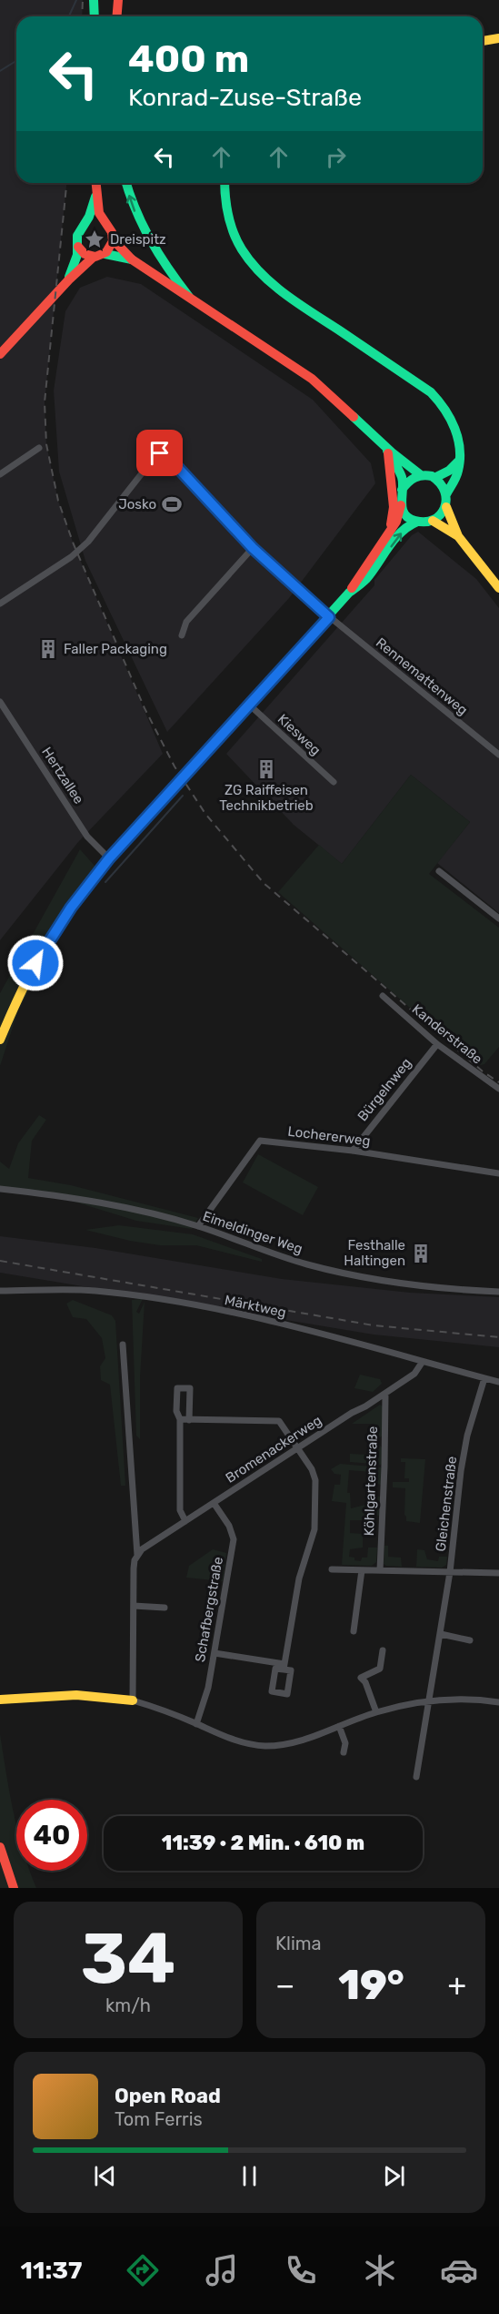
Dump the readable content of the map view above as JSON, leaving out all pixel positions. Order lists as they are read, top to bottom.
{
  "streets": {
    "street": [
      "Rennemattenweg",
      "Kiesweg",
      "Hertzallee",
      "Kanderstraße",
      "Bürgelnweg",
      "Lochererweg",
      "Eimeldinger Weg",
      "Märktweg",
      "Bromenackerweg",
      "Köhlgartenstraße",
      "Gleichenstraße",
      "Schafbergstraße"
    ]
  },
  "crossings": [
    ["Kanderstraße", "Bürgelnweg"],
    ["Bürgelnweg", "Lochererweg"],
    ["Lochererweg", "Eimeldinger Weg"],
    ["Märktweg", "Bromenackerweg"],
    ["Märktweg", "Gleichenstraße"],
    ["Bromenackerweg", "Köhlgartenstraße"],
    ["Bromenackerweg", "Schafbergstraße"]
  ],
  "places": {
    "place": ["Dreispitz"],
    "sports": ["Josko"],
    "building": ["Faller Packaging", "ZG Raiffeisen Technikbetrieb", "Festhalle Haltingen"]
  },
  "page": {
    "turn": ["400 m", "Konrad-Zuse-Straße"],
    "limit": "40",
    "trip": "11:39 · 2 Min. · 610 m",
    "tile": [
      ["34", "km/h"],
      "Klima"
    ],
    "heat": ["−", "19°", "+"],
    "song": ["Open Road", "Tom Ferris"],
    "tabs": "11:37"
  }
}
